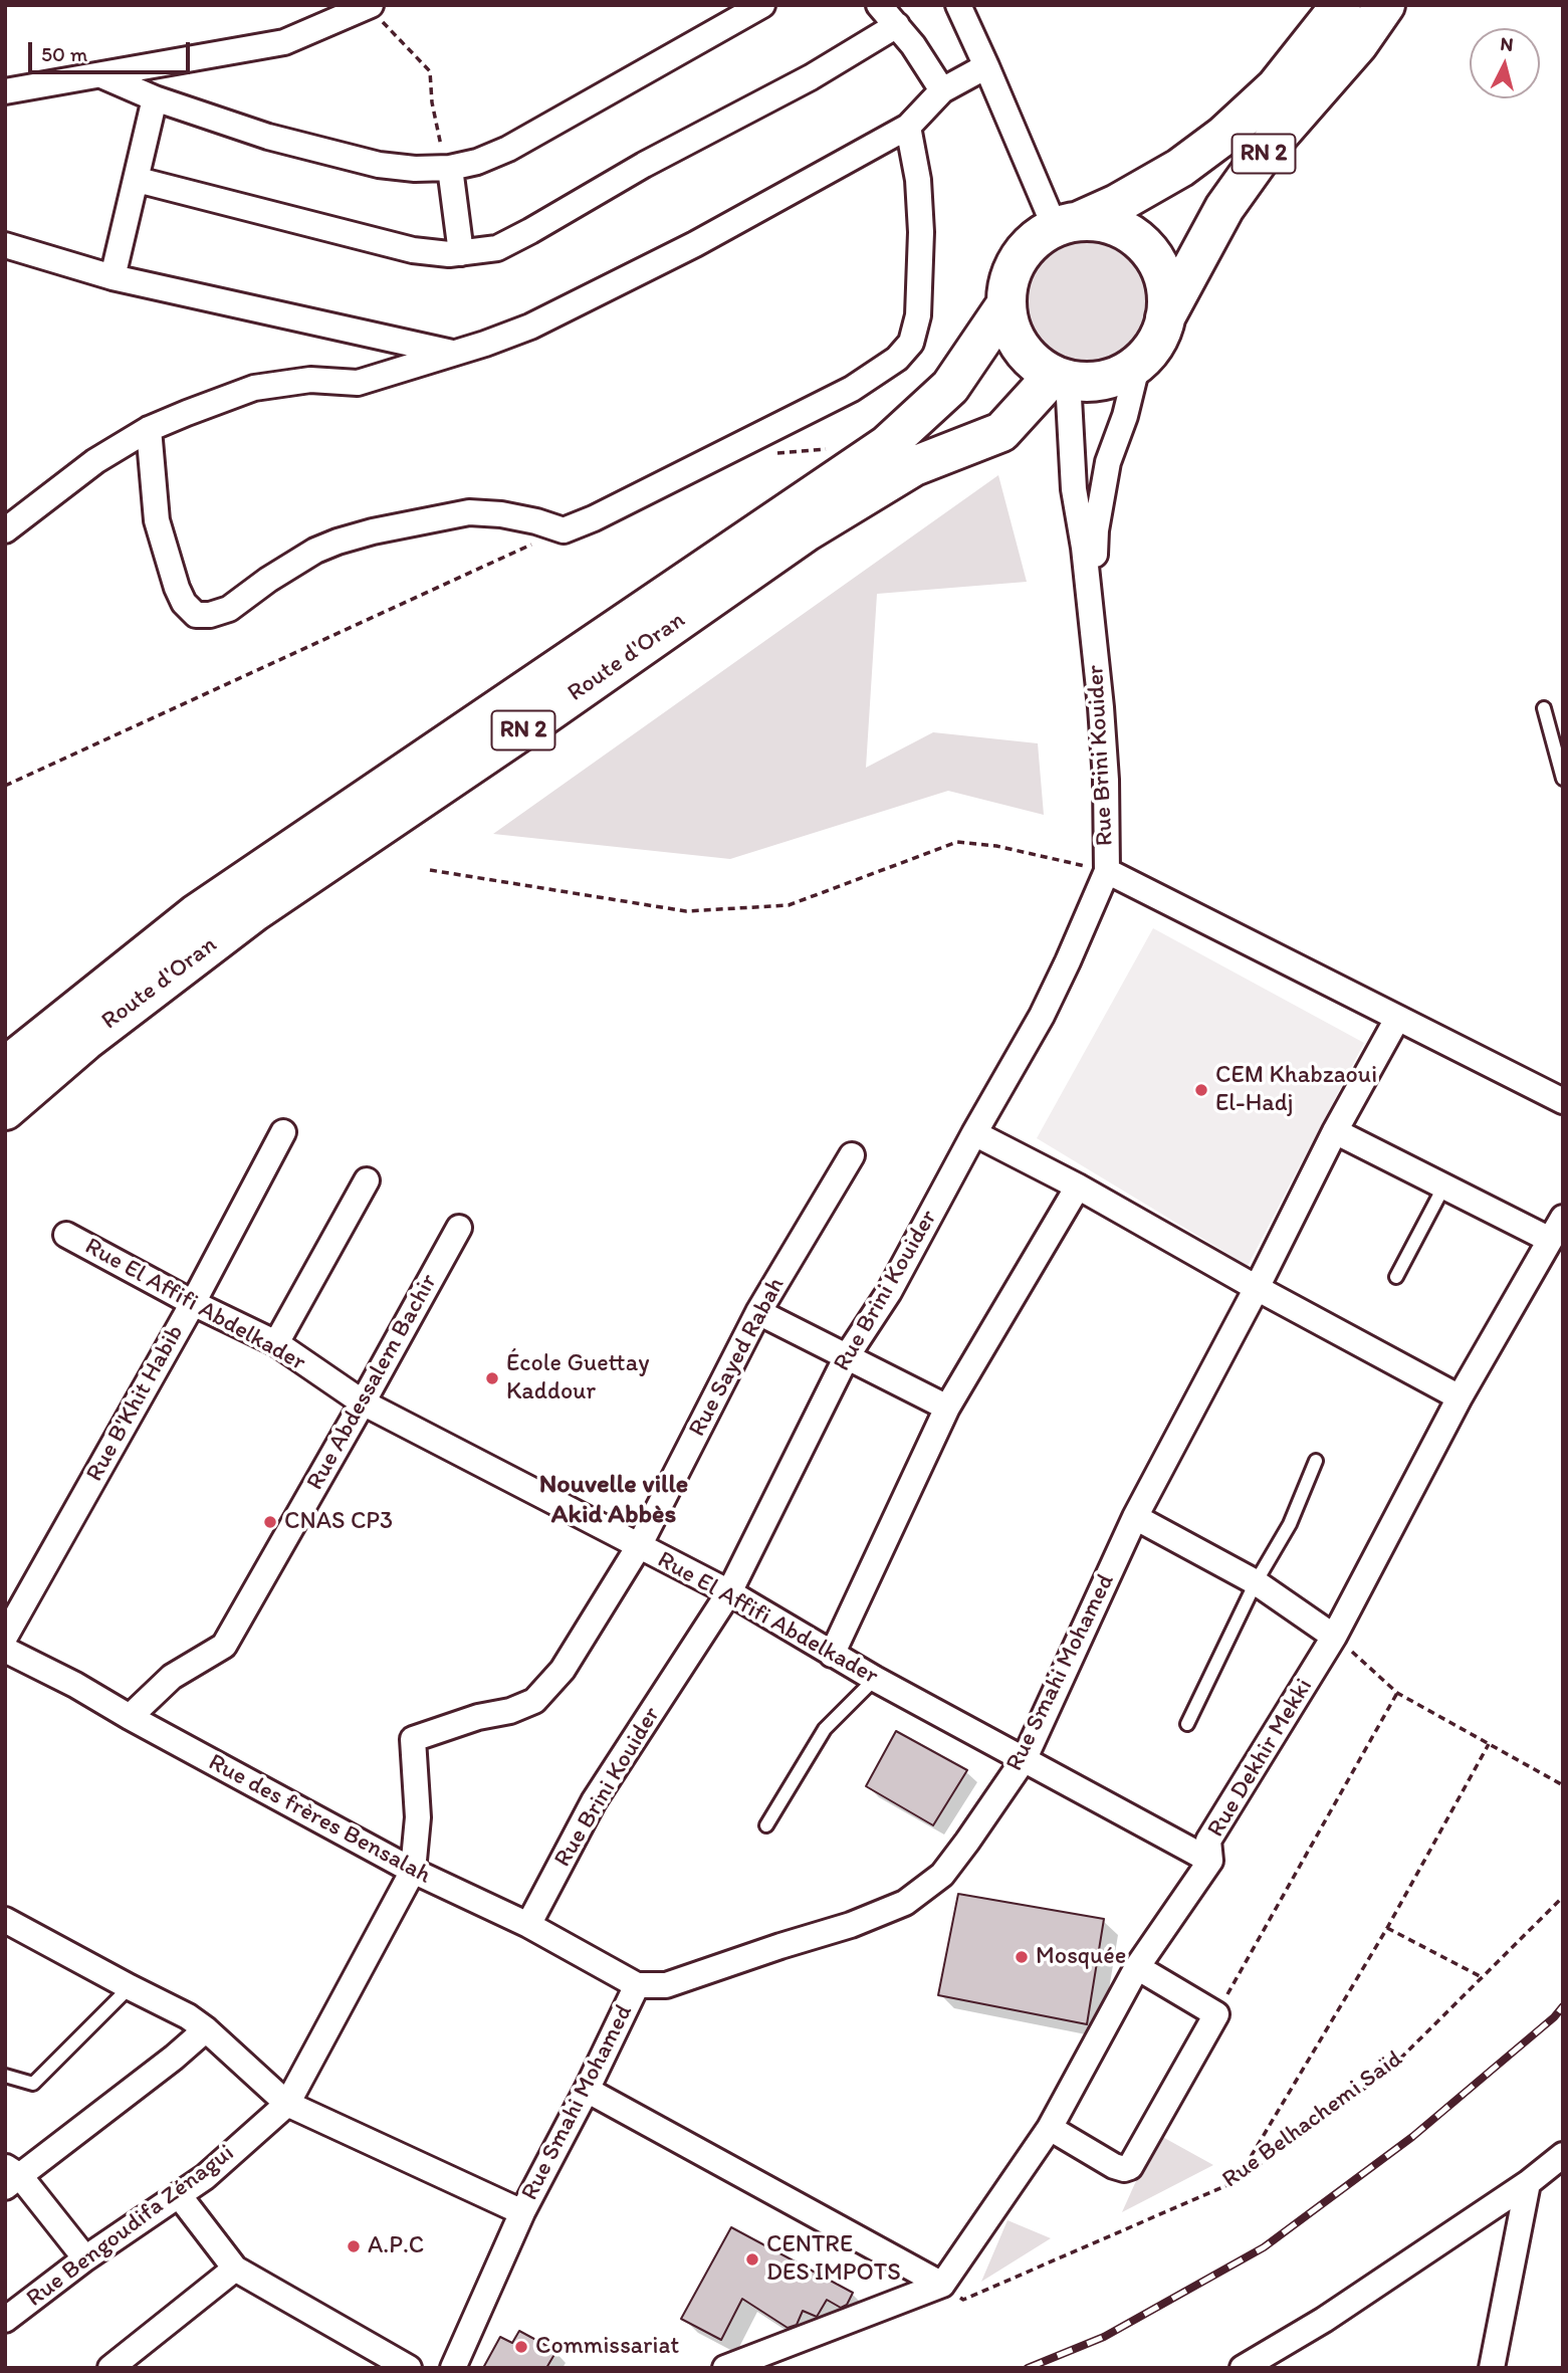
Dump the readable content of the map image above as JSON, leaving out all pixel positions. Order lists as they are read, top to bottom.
{
  "streets": {
    "main road": ["RN 2", "Route d'Oran"],
    "street": [
      "Rue Brini Kouider",
      "Rue El Affifi Abdelkader",
      "Rue Sayed Rabah",
      "Rue Abdessalem Bachir",
      "Rue B'Khit Habib",
      "Rue Smahi Mohamed",
      "Rue Dekhir Mekki",
      "Rue des frères Bensalah",
      "Rue Bengoudifa Zénagui"
    ],
    "path": ["Rue Belhachemi Saïd"]
  },
  "crossings": [
    ["RN 2", "Route d'Oran"],
    ["Rue Brini Kouider", "Rue El Affifi Abdelkader"],
    ["Rue Brini Kouider", "Rue des frères Bensalah"],
    ["Rue El Affifi Abdelkader", "Rue Sayed Rabah"],
    ["Rue El Affifi Abdelkader", "Rue Abdessalem Bachir"],
    ["Rue El Affifi Abdelkader", "Rue B'Khit Habib"],
    ["Rue El Affifi Abdelkader", "Rue Smahi Mohamed"],
    ["Rue El Affifi Abdelkader", "Rue Dekhir Mekki"],
    ["Rue Sayed Rabah", "Rue des frères Bensalah"],
    ["Rue Abdessalem Bachir", "Rue des frères Bensalah"],
    ["Rue Smahi Mohamed", "Rue des frères Bensalah"],
    ["Rue Dekhir Mekki", "Rue Belhachemi Saïd"]
  ],
  "districts": ["Nouvelle ville Akid Abbès"],
  "places": [
    "CEM Khabzaoui El-Hadj",
    "École Guettay Kaddour",
    "CNAS CP3",
    "Mosquée",
    "A.P.C",
    "CENTRE DES IMPOTS",
    "Commissariat"
  ],
  "scale_bar": "50 m",
  "north": "top"
}
